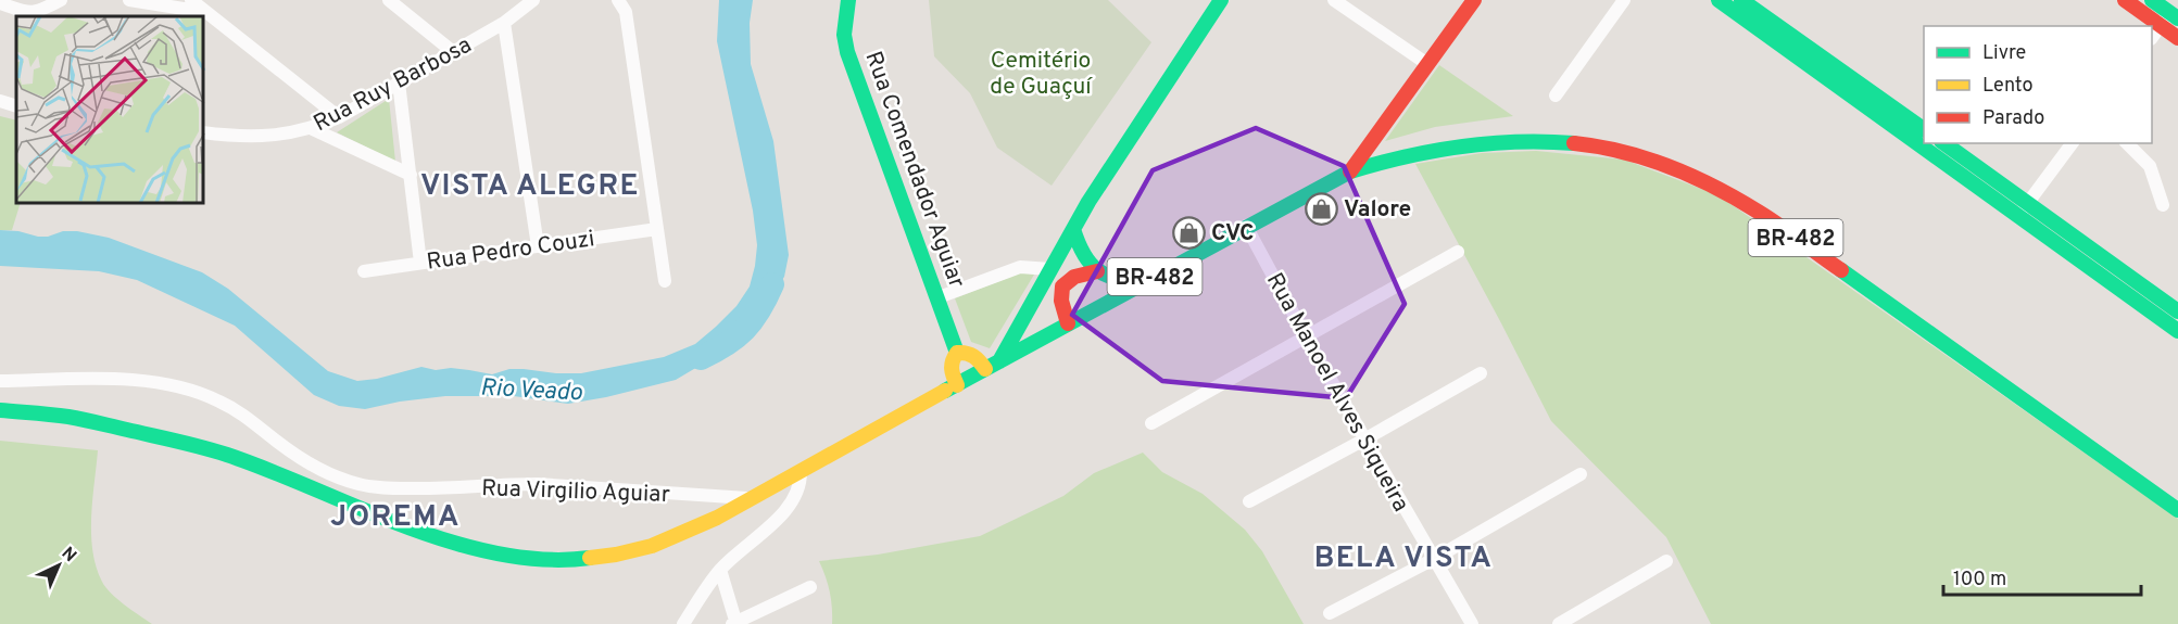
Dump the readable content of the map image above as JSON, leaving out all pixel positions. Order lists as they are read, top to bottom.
{
  "streets": {
    "main road": ["Rua Comendador Aguiar", "BR-482"],
    "street": [
      "Rua Ruy Barbosa",
      "Rua Pedro Couzi",
      "Rua Manoel Alves Siqueira",
      "Rua Virgilio Aguiar"
    ]
  },
  "crossings": [
    ["BR-482", "Rua Manoel Alves Siqueira"],
    ["BR-482", "Rua Virgilio Aguiar"]
  ],
  "districts": ["VISTA ALEGRE", "JOREMA", "BELA VISTA"],
  "water": ["Rio Veado"],
  "parks": ["Cemitério de Guaçuí"],
  "places": {
    "shop": ["Valore", "CVC"]
  },
  "legend": ["Livre", "Lento", "Parado"],
  "scale_bar": "100 m",
  "north": "top right"
}
